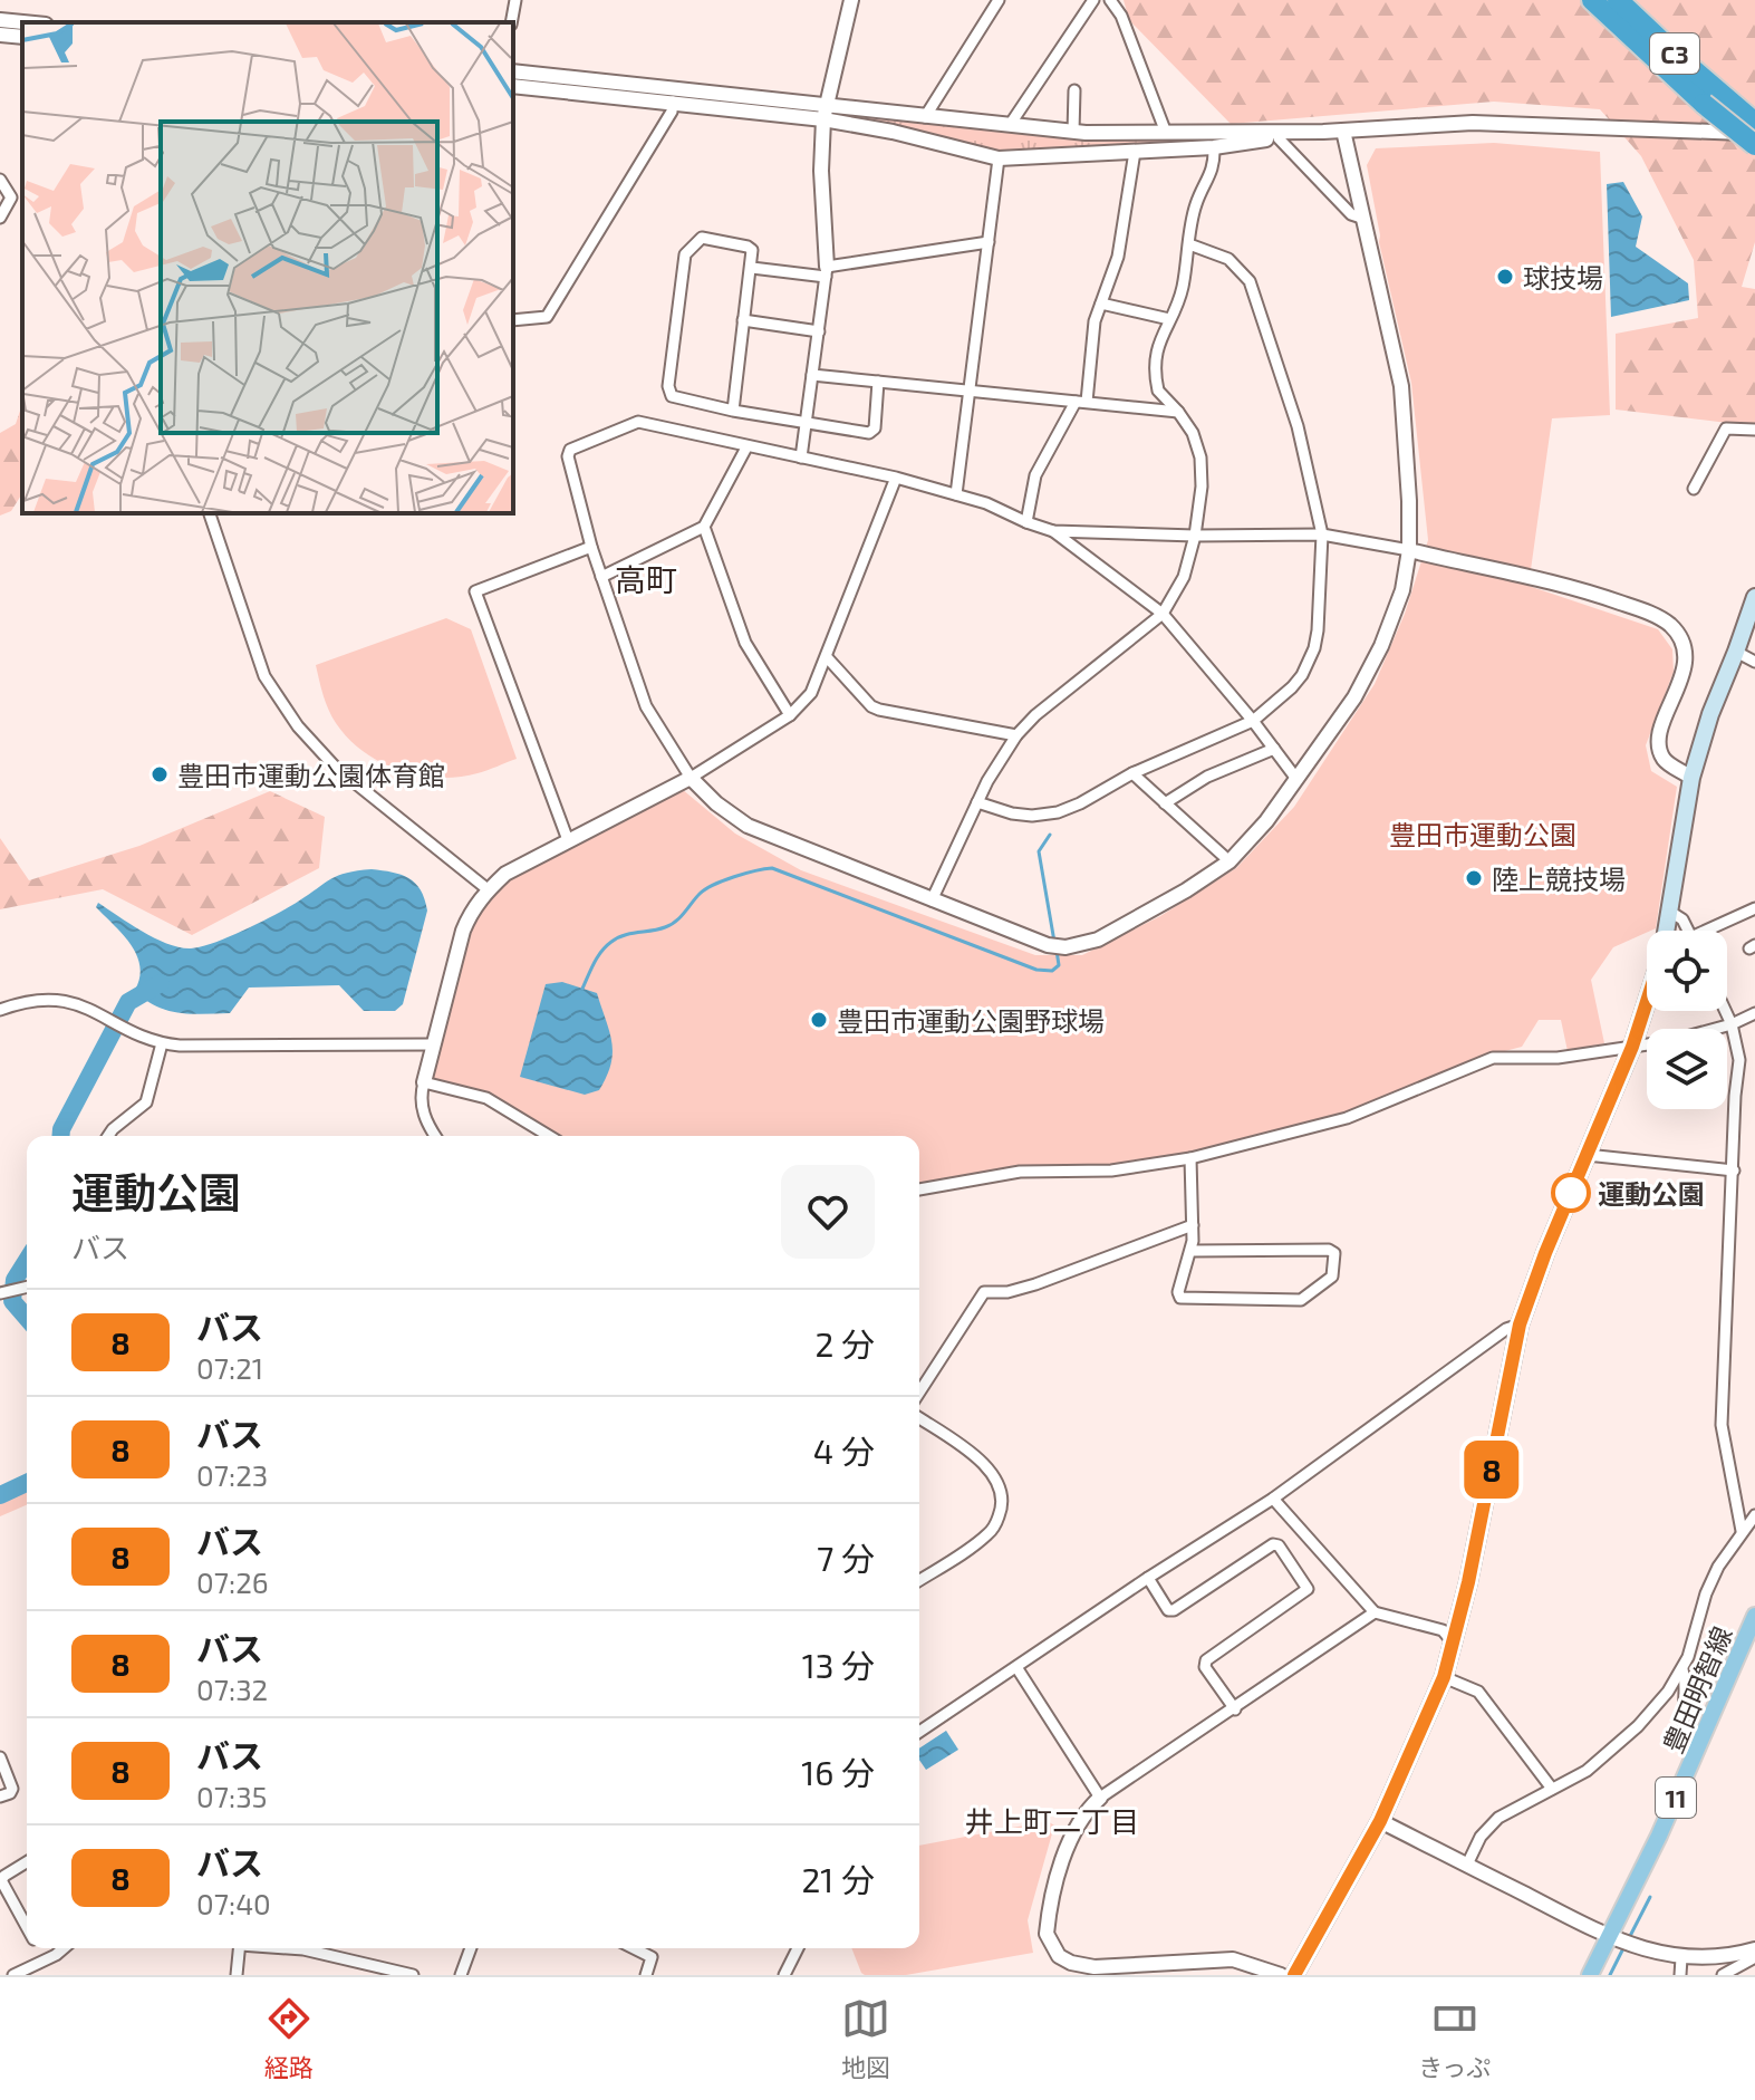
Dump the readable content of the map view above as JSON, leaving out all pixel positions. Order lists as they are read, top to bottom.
{
  "streets": {
    "highway": ["C3"],
    "main road": ["豊田明智線", "11"]
  },
  "districts": ["高町", "井上町二丁目"],
  "parks": ["豊田市運動公園"],
  "places": [
    "球技場",
    "豊田市運動公園体育館",
    "陸上競技場",
    "豊田市運動公園野球場",
    "運動公園"
  ],
  "lines": ["bus line 8"],
  "page": {
    "on_map": "8",
    "heading": ["運動公園", "バス"],
    "list": [
      {
        "mark": "8",
        "name": "バス",
        "note": "07:21",
        "value": "2 分"
      },
      {
        "mark": "8",
        "name": "バス",
        "note": "07:23",
        "value": "4 分"
      },
      {
        "mark": "8",
        "name": "バス",
        "note": "07:26",
        "value": "7 分"
      },
      {
        "mark": "8",
        "name": "バス",
        "note": "07:32",
        "value": "13 分"
      },
      {
        "mark": "8",
        "name": "バス",
        "note": "07:35",
        "value": "16 分"
      },
      {
        "mark": "8",
        "name": "バス",
        "note": "07:40",
        "value": "21 分"
      }
    ],
    "tabs": ["経路", "地図", "きっぷ"]
  }
}
